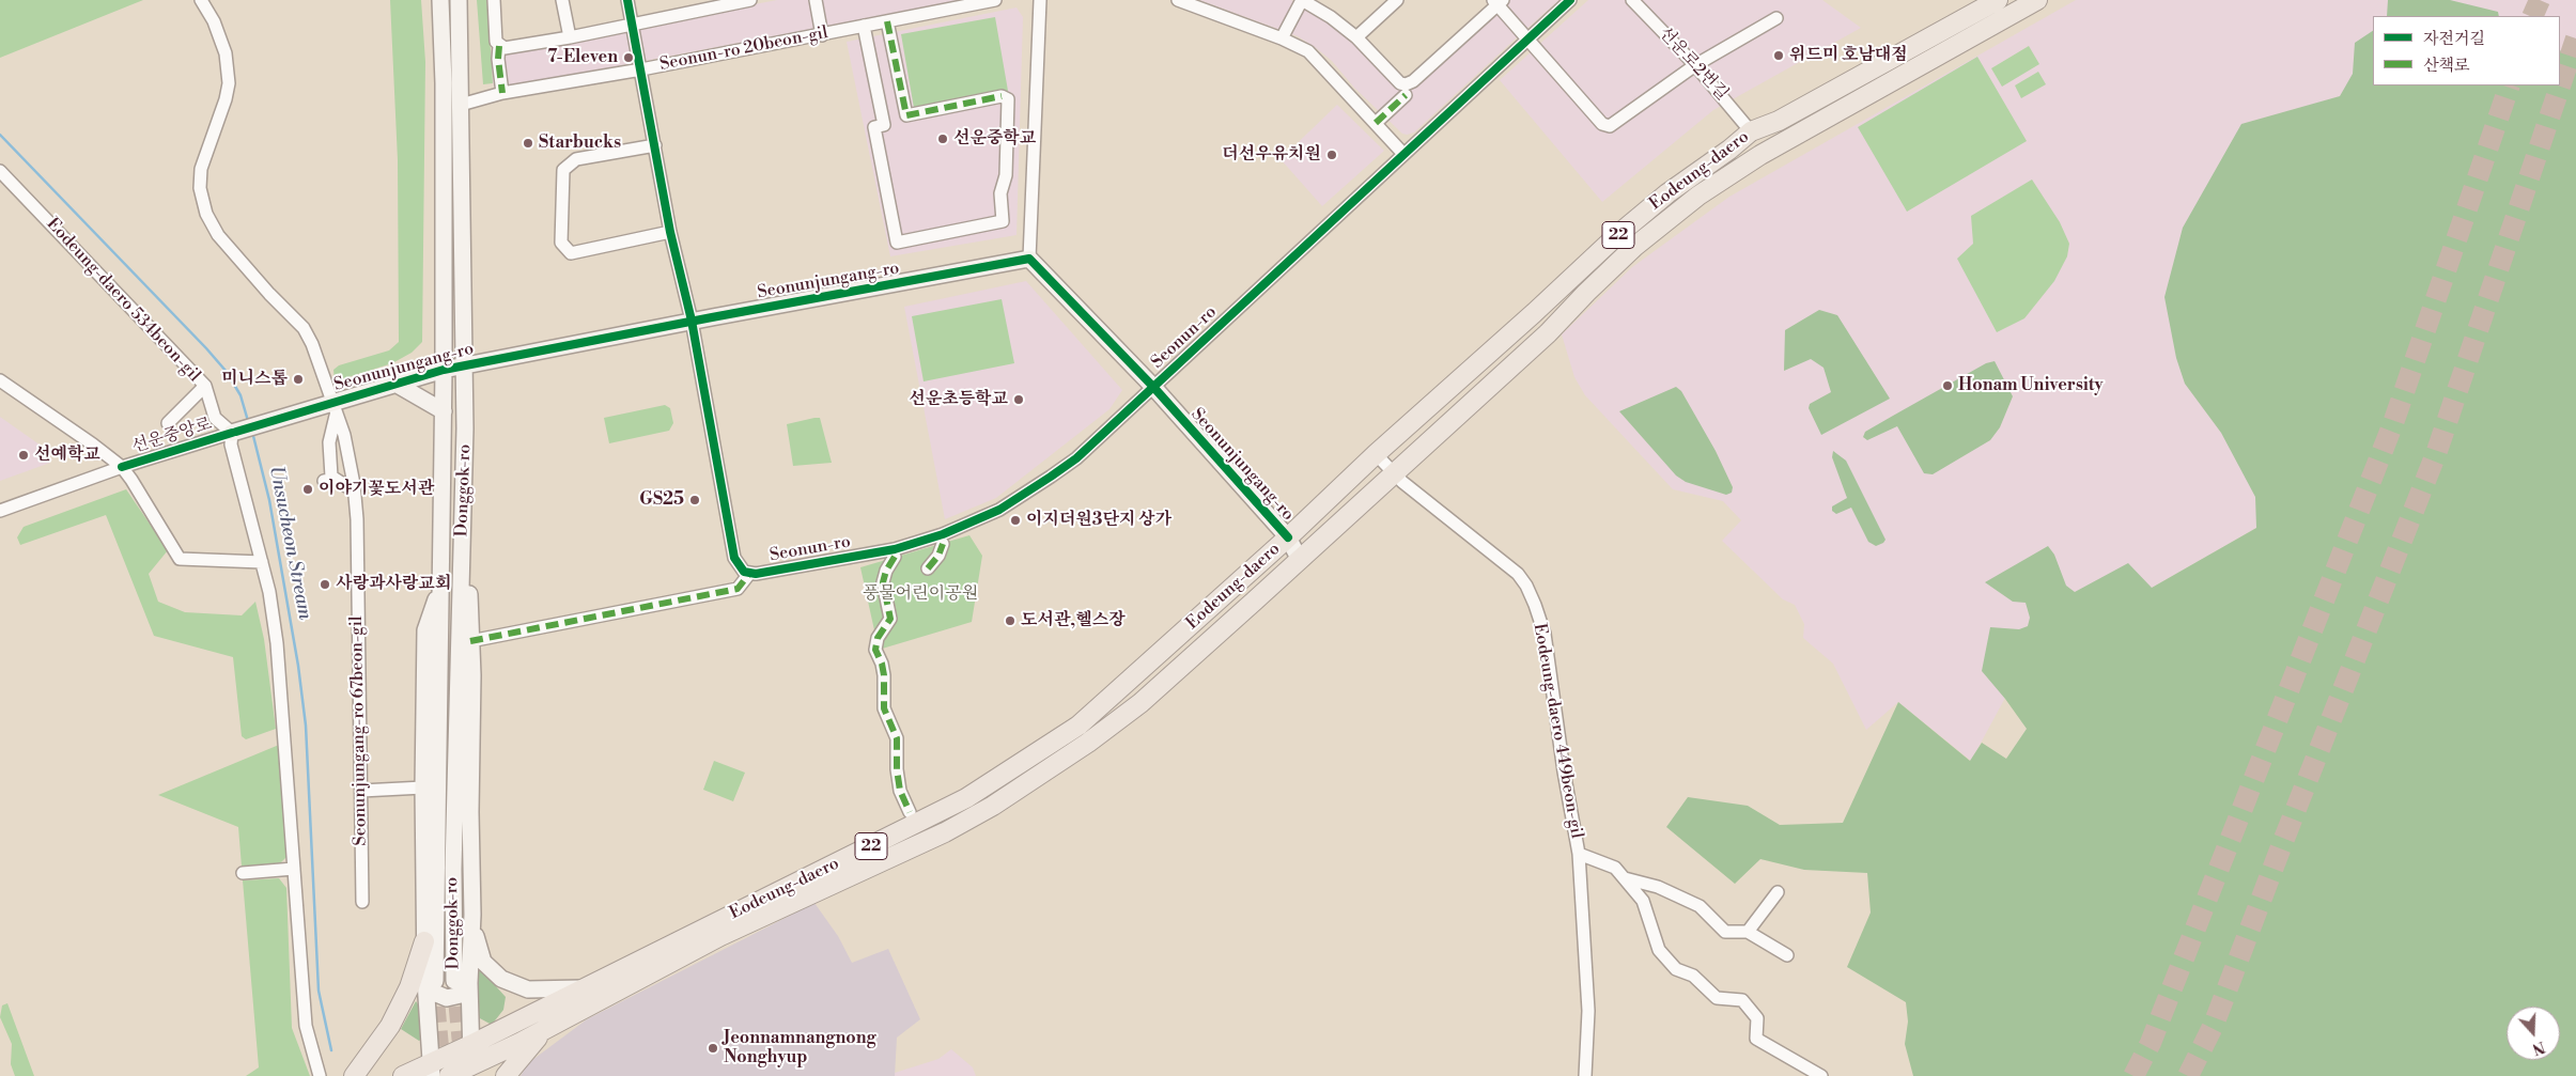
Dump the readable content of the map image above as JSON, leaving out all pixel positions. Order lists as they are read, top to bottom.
{
  "streets": {
    "main road": [
      "Eodeung-daero",
      "22",
      "Seonunjungang-ro",
      "선운중앙로",
      "Donggok-ro"
    ],
    "street": [
      "Seonun-ro 20beon-gil",
      "선운로2번길",
      "Eodeung-daero 534beon-gil",
      "Seonun-ro",
      "Seonunjungang-ro 67beon-gil",
      "Eodeung-daero 449beon-gil"
    ]
  },
  "crossings": [
    ["Seonun-ro 20beon-gil", "Donggok-ro"],
    ["선운로2번길", "Eodeung-daero"],
    ["Eodeung-daero", "Seonunjungang-ro"],
    ["Eodeung-daero", "Eodeung-daero 449beon-gil"],
    ["Seonunjungang-ro", "Seonun-ro"],
    ["Seonunjungang-ro", "선운중앙로"],
    ["Seonunjungang-ro", "Donggok-ro"],
    ["Seonunjungang-ro", "Seonunjungang-ro 67beon-gil"],
    ["Eodeung-daero 534beon-gil", "선운중앙로"]
  ],
  "water": ["Unsucheon Stream"],
  "parks": ["풍물어린이공원"],
  "places": [
    "위드미 호남대점",
    "7-Eleven",
    "선운중학교",
    "Starbucks",
    "더선우유치원",
    "미니스톱",
    "Honam University",
    "선운초등학교",
    "선예학교",
    "이야기꽃도서관",
    "GS25",
    "이지더원3단지 상가",
    "사랑과사랑교회",
    "도서관,헬스장",
    "Jeonnamnangnong Nonghyup"
  ],
  "legend": ["자전거길", "산책로"],
  "north": "bottom"
}
